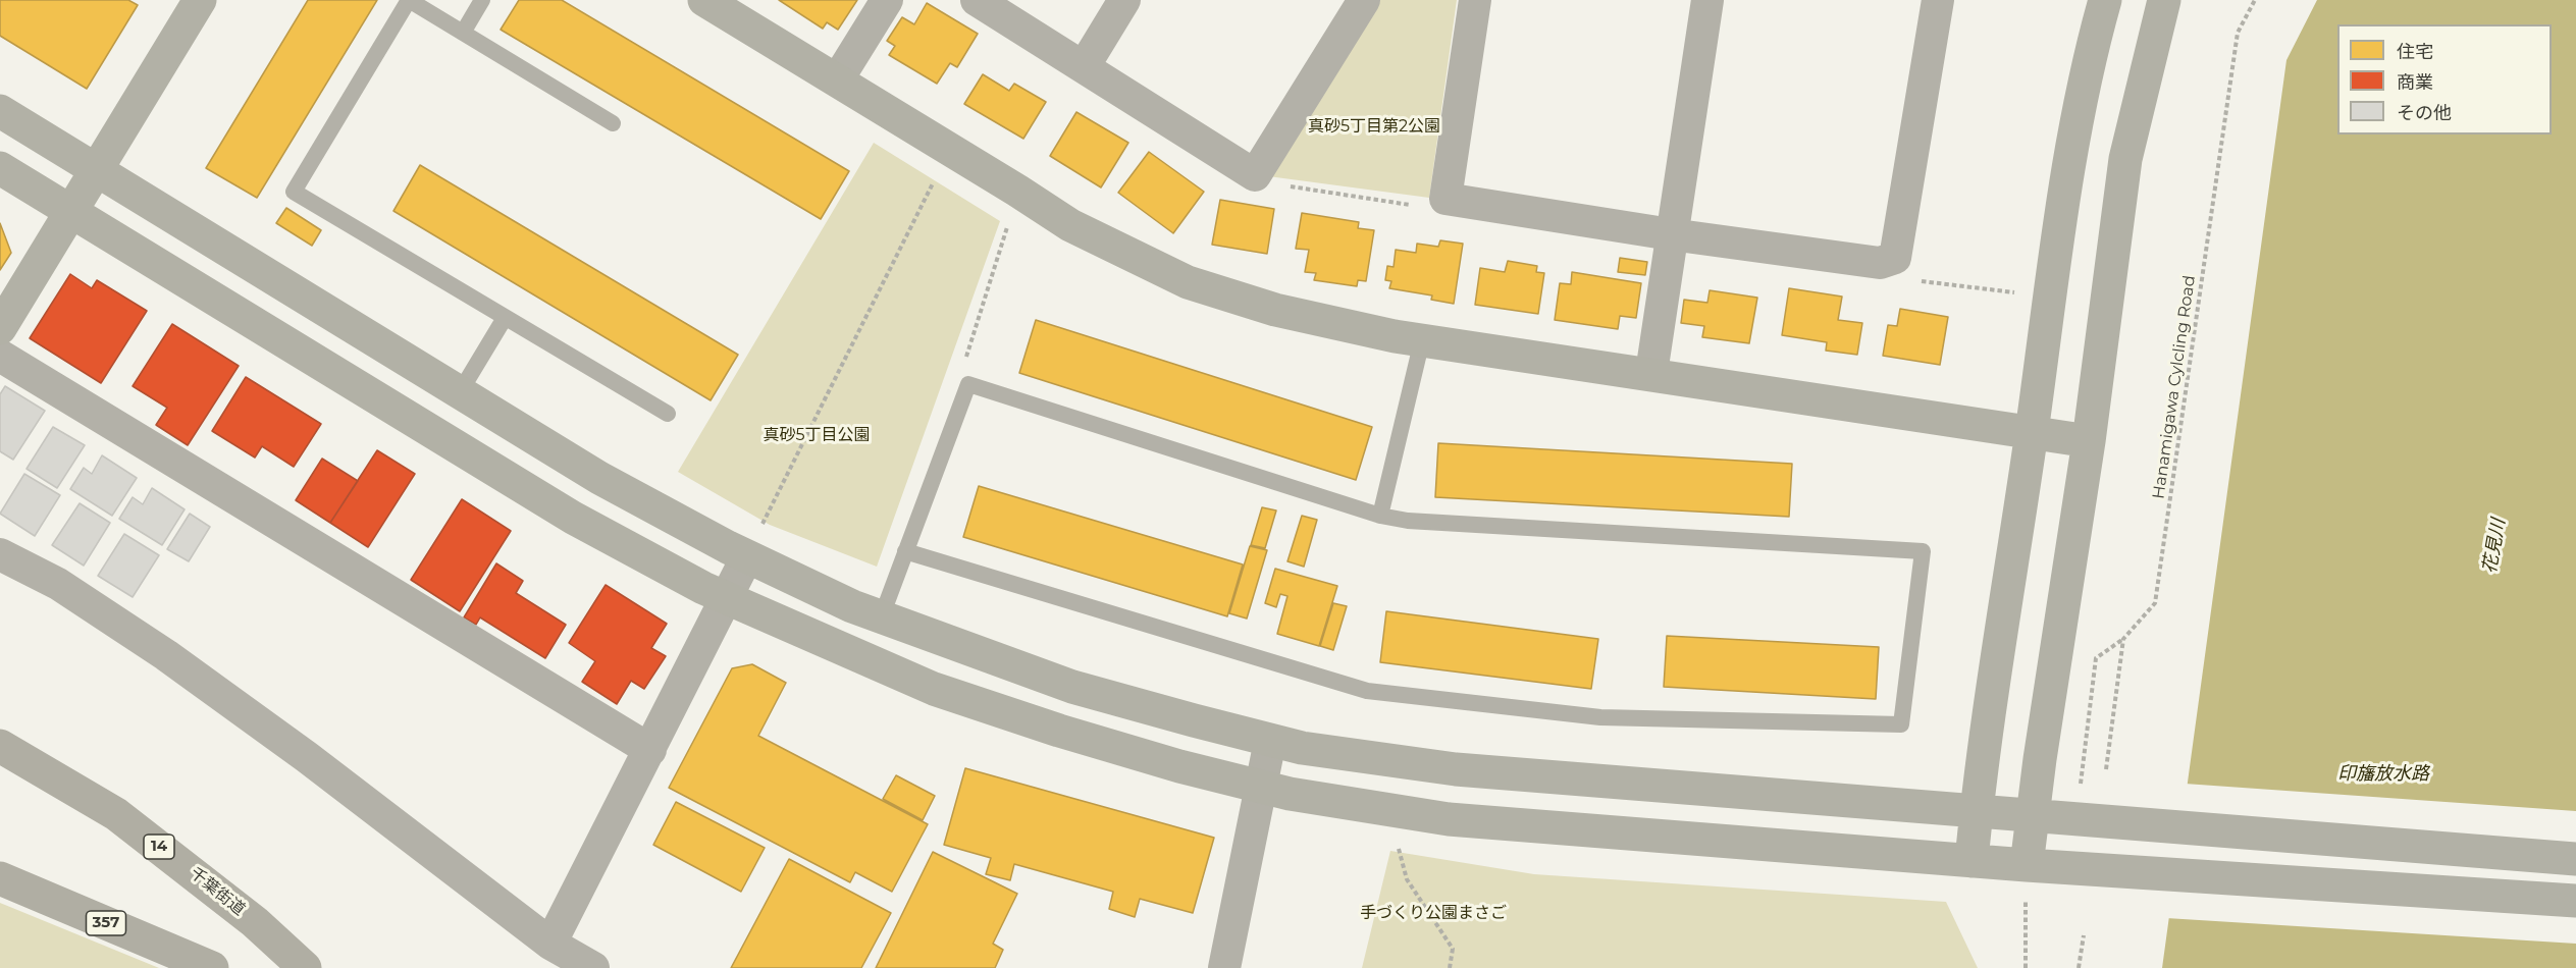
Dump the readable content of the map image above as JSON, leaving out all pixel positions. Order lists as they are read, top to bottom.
{
  "streets": {
    "highway": ["14", "千葉街道", "357"],
    "path": ["Hanamigawa Cylcling Road"]
  },
  "water": ["花見川", "印旛放水路"],
  "parks": ["真砂5丁目第2公園", "真砂5丁目公園", "手づくり公園まさご"],
  "legend": ["住宅", "商業", "その他"]
}
